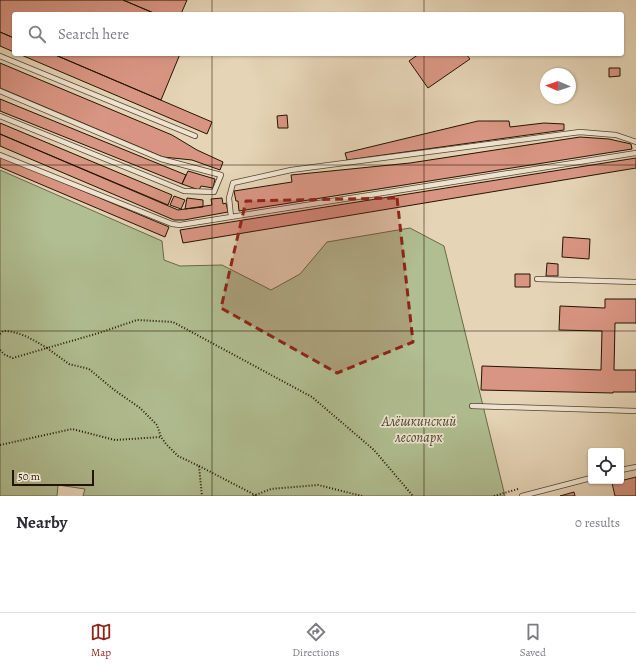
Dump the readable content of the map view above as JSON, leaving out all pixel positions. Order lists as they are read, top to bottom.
{
  "parks": ["Алёшкинский лесопарк"],
  "scale_bar": "50 m",
  "north": "left",
  "page": {
    "search": "Search here",
    "scale": "50 m",
    "heading": ["Nearby", "0 results"],
    "nav": ["Map", "Directions", "Saved"]
  }
}
